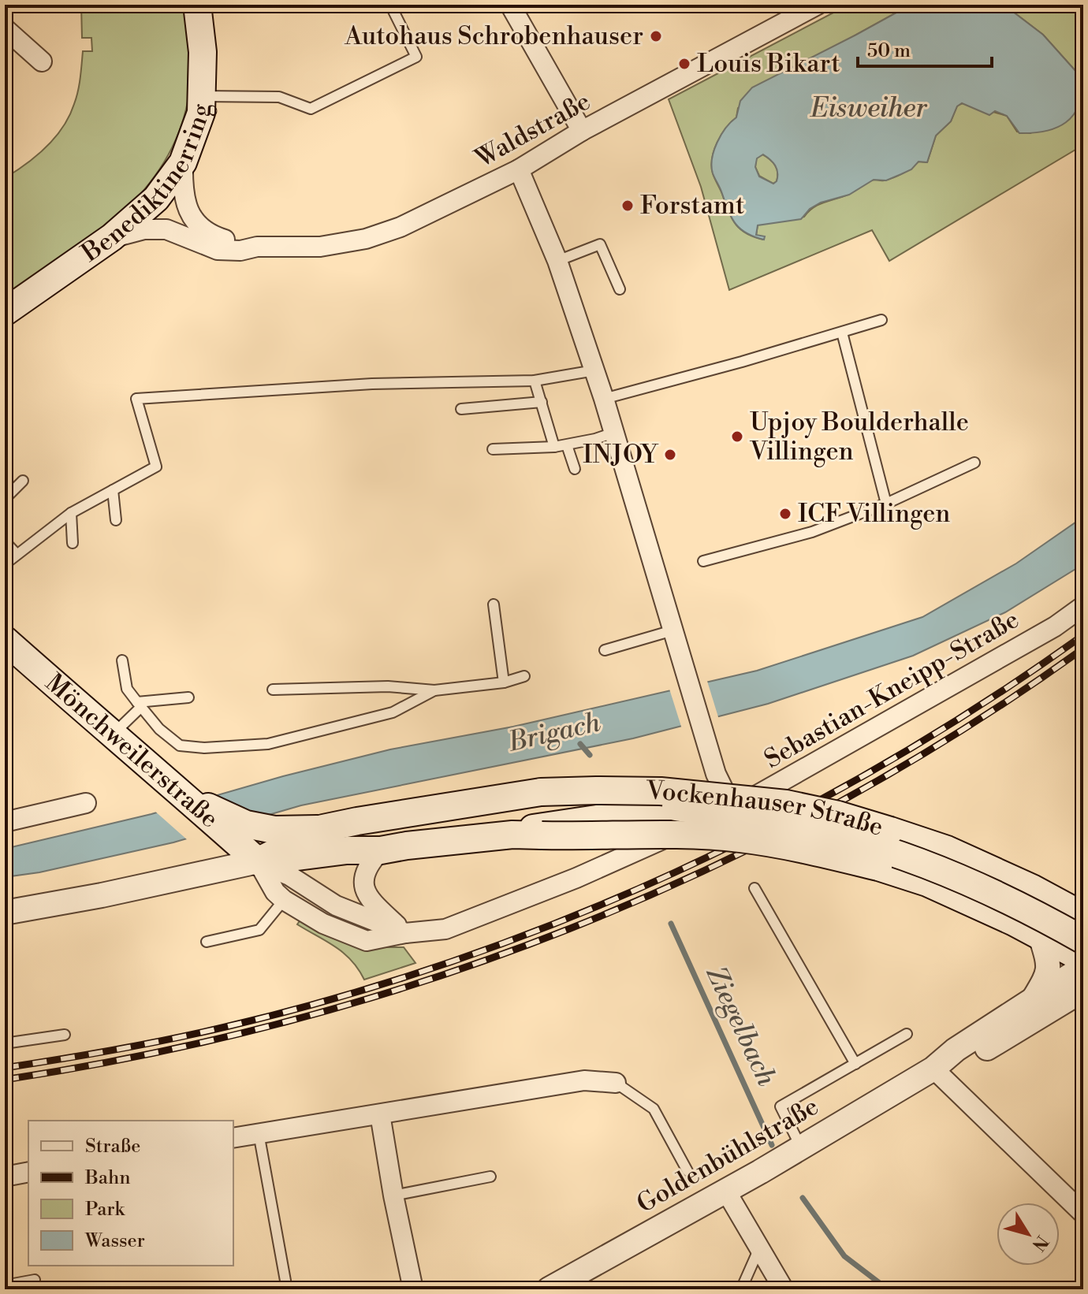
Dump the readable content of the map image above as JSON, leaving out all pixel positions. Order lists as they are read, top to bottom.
{
  "streets": {
    "main road": ["Benediktinerring", "Mönchweilerstraße", "Vockenhauser Straße"],
    "street": ["Waldstraße", "Sebastian-Kneipp-Straße", "Goldenbühlstraße"]
  },
  "crossings": [
    ["Waldstraße", "Benediktinerring"],
    ["Sebastian-Kneipp-Straße", "Mönchweilerstraße"],
    ["Sebastian-Kneipp-Straße", "Vockenhauser Straße"],
    ["Mönchweilerstraße", "Vockenhauser Straße"]
  ],
  "water": ["Eisweiher", "Brigach", "Ziegelbach"],
  "places": [
    "Autohaus Schrobenhauser",
    "Louis Bikart",
    "Forstamt",
    "Upjoy Boulderhalle Villingen",
    "INJOY",
    "ICF Villingen"
  ],
  "legend": [
    "Straße",
    "Bahn",
    "Park",
    "Wasser"
  ],
  "scale_bar": "50 m",
  "north": "bottom right"
}
